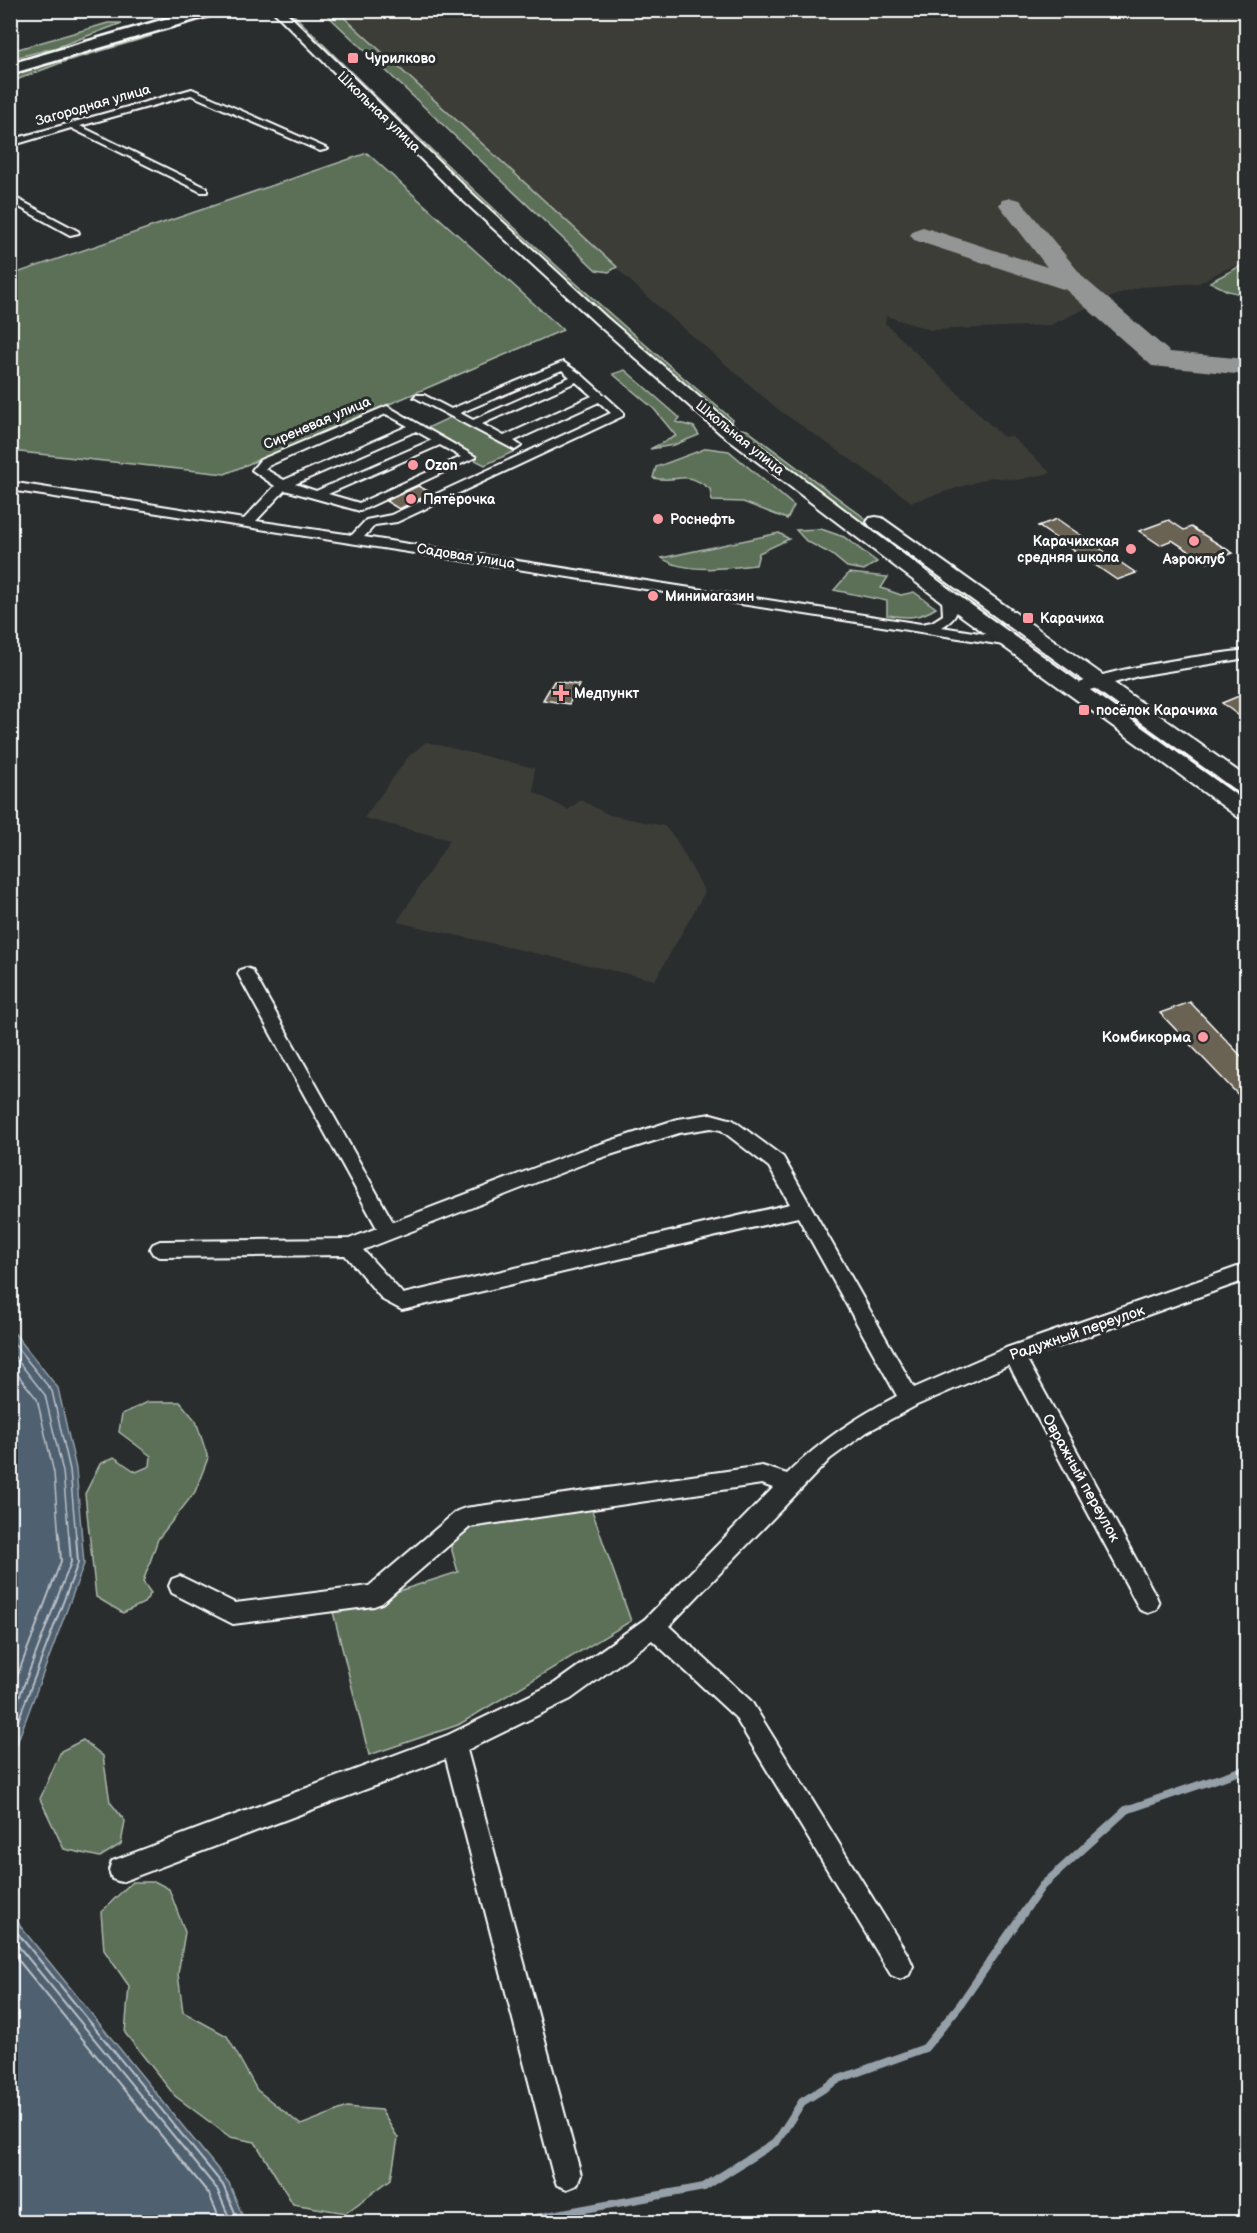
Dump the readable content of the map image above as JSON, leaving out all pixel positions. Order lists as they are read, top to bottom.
{
  "streets": {
    "main road": ["Школьная улица"],
    "street": [
      "Загородная улица",
      "Сиреневая улица",
      "Садовая улица",
      "Радужный переулок",
      "Овражный переулок"
    ]
  },
  "crossings": [
    ["Школьная улица", "Садовая улица"],
    ["Радужный переулок", "Овражный переулок"]
  ],
  "places": {
    "transit": ["Чурилково", "Карачиха", "посёлок Карачиха"],
    "other": [
      "Ozon",
      "Пятёрочка",
      "Роснефть",
      "Аэроклуб",
      "Карачихская средняя школа",
      "Минимагазин",
      "Комбикорма"
    ],
    "health": ["Медпункт"]
  }
}
